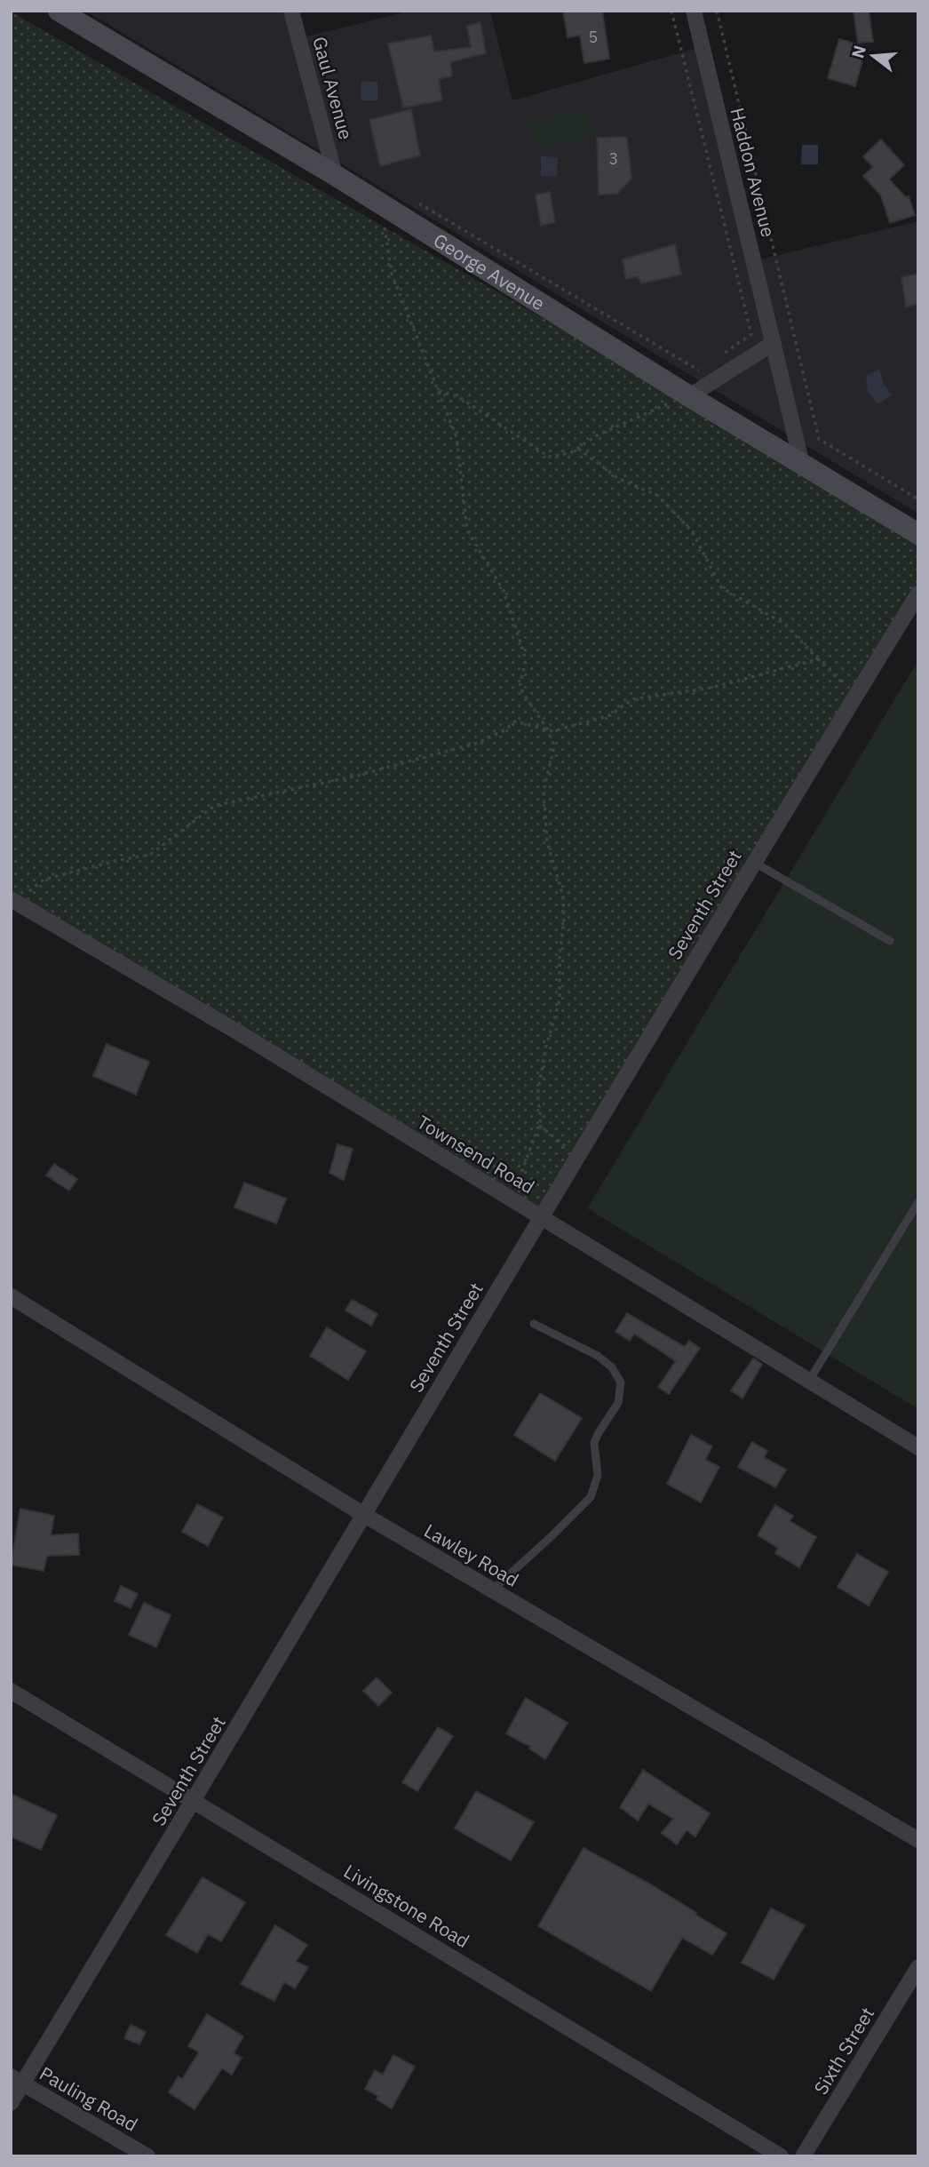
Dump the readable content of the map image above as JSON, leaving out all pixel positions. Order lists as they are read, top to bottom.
{
  "streets": {
    "main road": ["George Avenue"],
    "street": [
      "Gaul Avenue",
      "Haddon Avenue",
      "Seventh Street",
      "Townsend Road",
      "Lawley Road",
      "Livingstone Road",
      "Sixth Street",
      "Pauling Road"
    ]
  },
  "crossings": [
    ["Gaul Avenue", "George Avenue"],
    ["Haddon Avenue", "George Avenue"],
    ["Seventh Street", "Townsend Road"],
    ["Seventh Street", "Lawley Road"],
    ["Seventh Street", "Livingstone Road"],
    ["Seventh Street", "Pauling Road"]
  ],
  "house_numbers": ["5", "3"],
  "north": "left"
}
